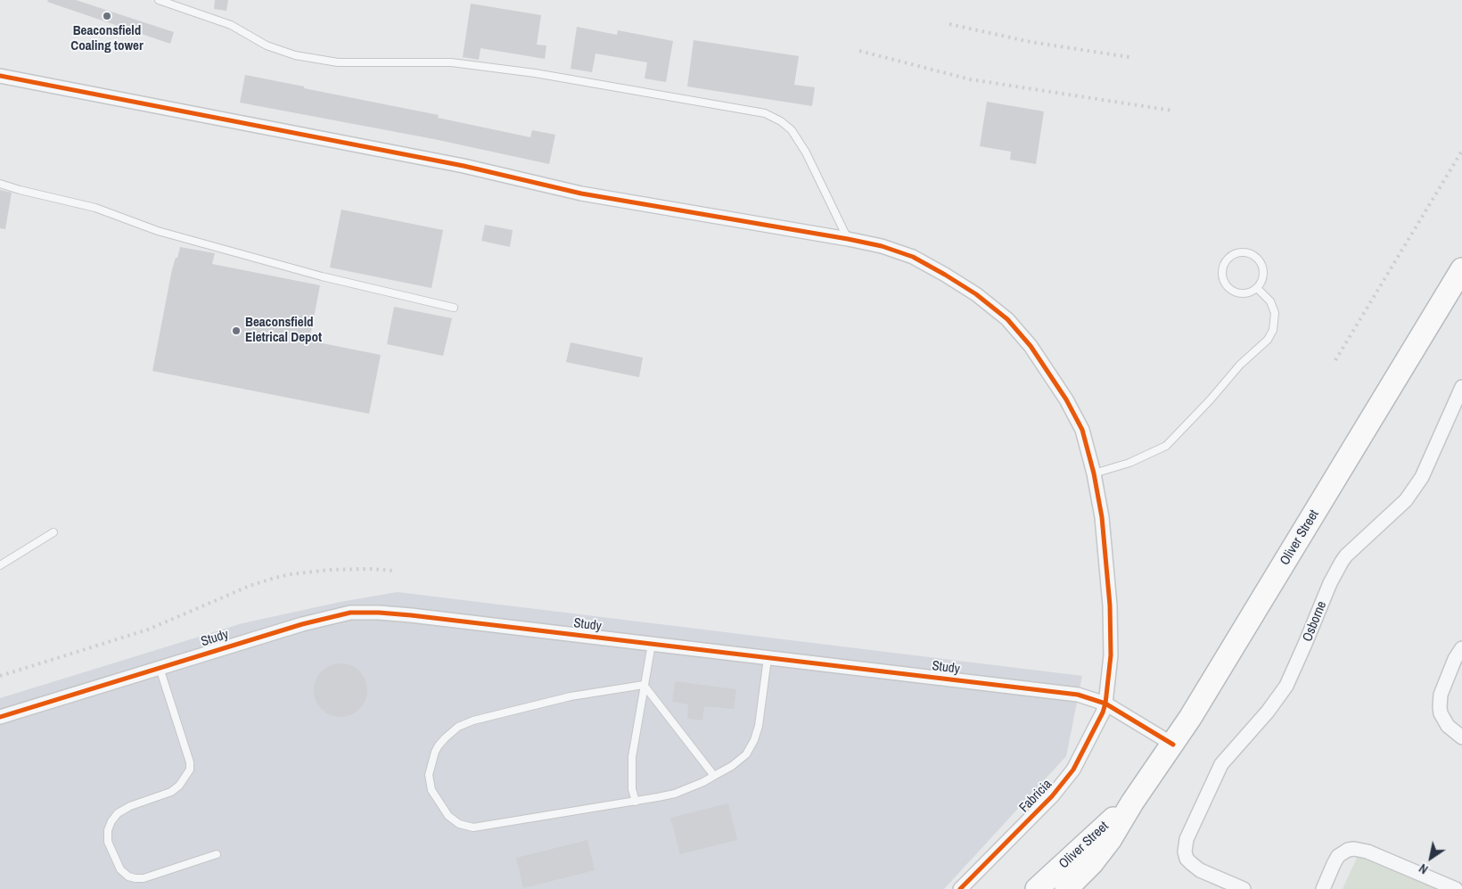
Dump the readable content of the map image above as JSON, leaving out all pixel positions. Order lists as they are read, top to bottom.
{
  "streets": {
    "highway": ["Oliver Street"],
    "street": ["Osborne", "Study", "Fabricia"]
  },
  "crossings": [
    ["Oliver Street", "Study"],
    ["Study", "Fabricia"]
  ],
  "places": ["Beaconsfield Coaling tower", "Beaconsfield Eletrical Depot"],
  "north": "bottom left"
}
